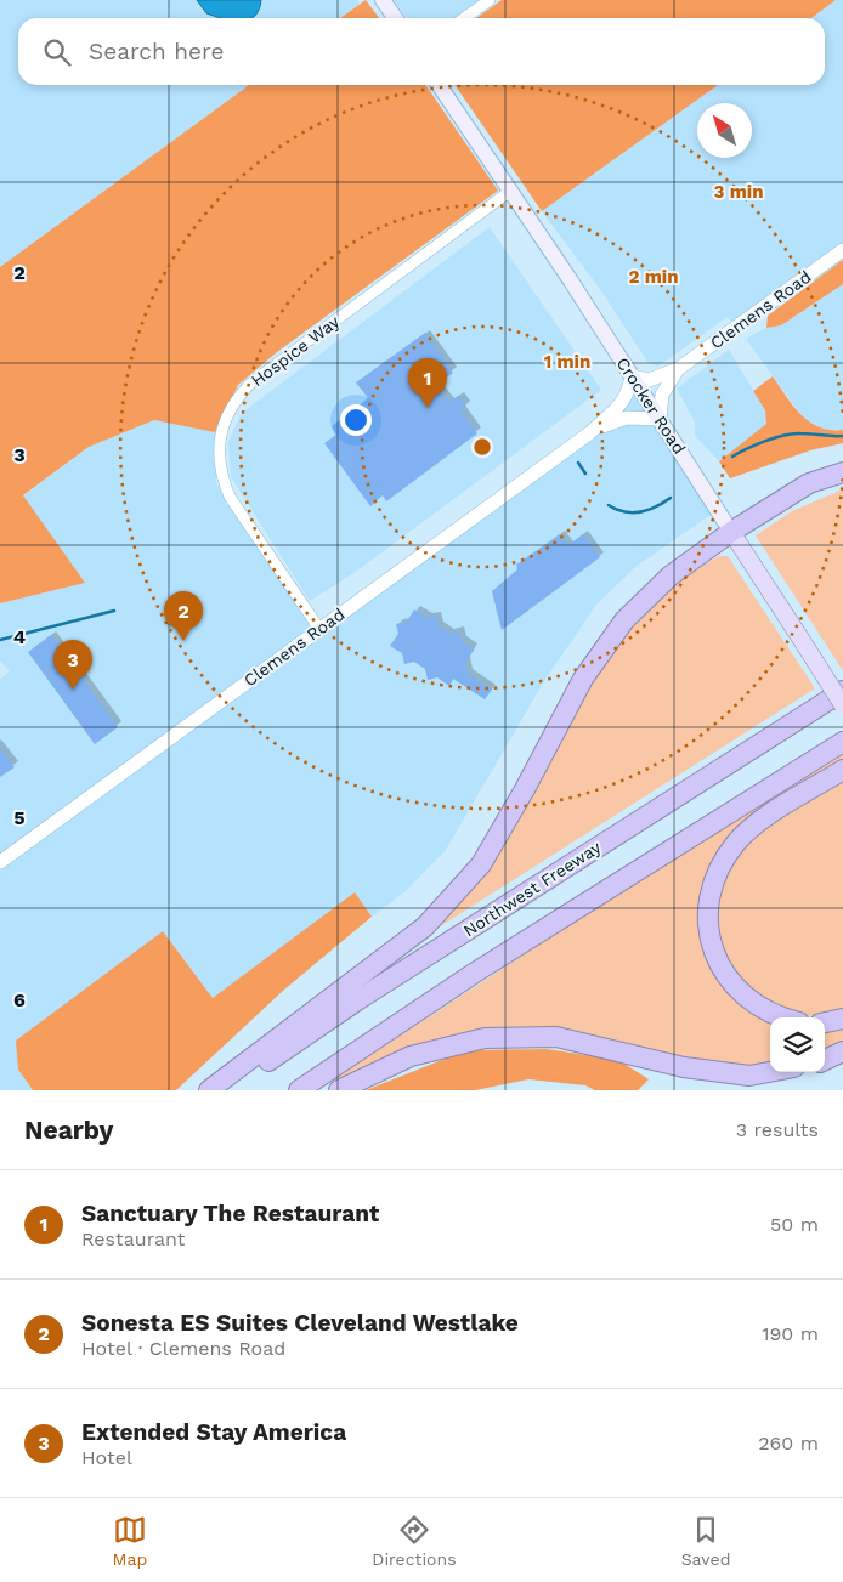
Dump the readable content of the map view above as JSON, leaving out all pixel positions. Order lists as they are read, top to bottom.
{
  "streets": {
    "highway": ["Northwest Freeway"],
    "main road": ["Crocker Road"],
    "street": ["Clemens Road", "Hospice Way"]
  },
  "crossings": [
    ["Clemens Road", "Hospice Way"],
    ["Clemens Road", "Crocker Road"],
    ["Hospice Way", "Crocker Road"]
  ],
  "north": "top left",
  "page": {
    "search": "Search here",
    "pins": ["1", "2", "3"],
    "heading": ["Nearby", "3 results"],
    "list": [
      {
        "mark": "1",
        "name": "Sanctuary The Restaurant",
        "note": "Restaurant",
        "value": "50 m"
      },
      {
        "mark": "2",
        "name": "Sonesta ES Suites Cleveland Westlake",
        "note": "Hotel · Clemens Road",
        "value": "190 m"
      },
      {
        "mark": "3",
        "name": "Extended Stay America",
        "note": "Hotel",
        "value": "260 m"
      }
    ],
    "nav": ["Map", "Directions", "Saved"]
  },
  "grid": {
    "rows": [
      "2",
      "3",
      "4",
      "5",
      "6"
    ]
  },
  "rings": ["3 min", "2 min", "1 min"]
}
